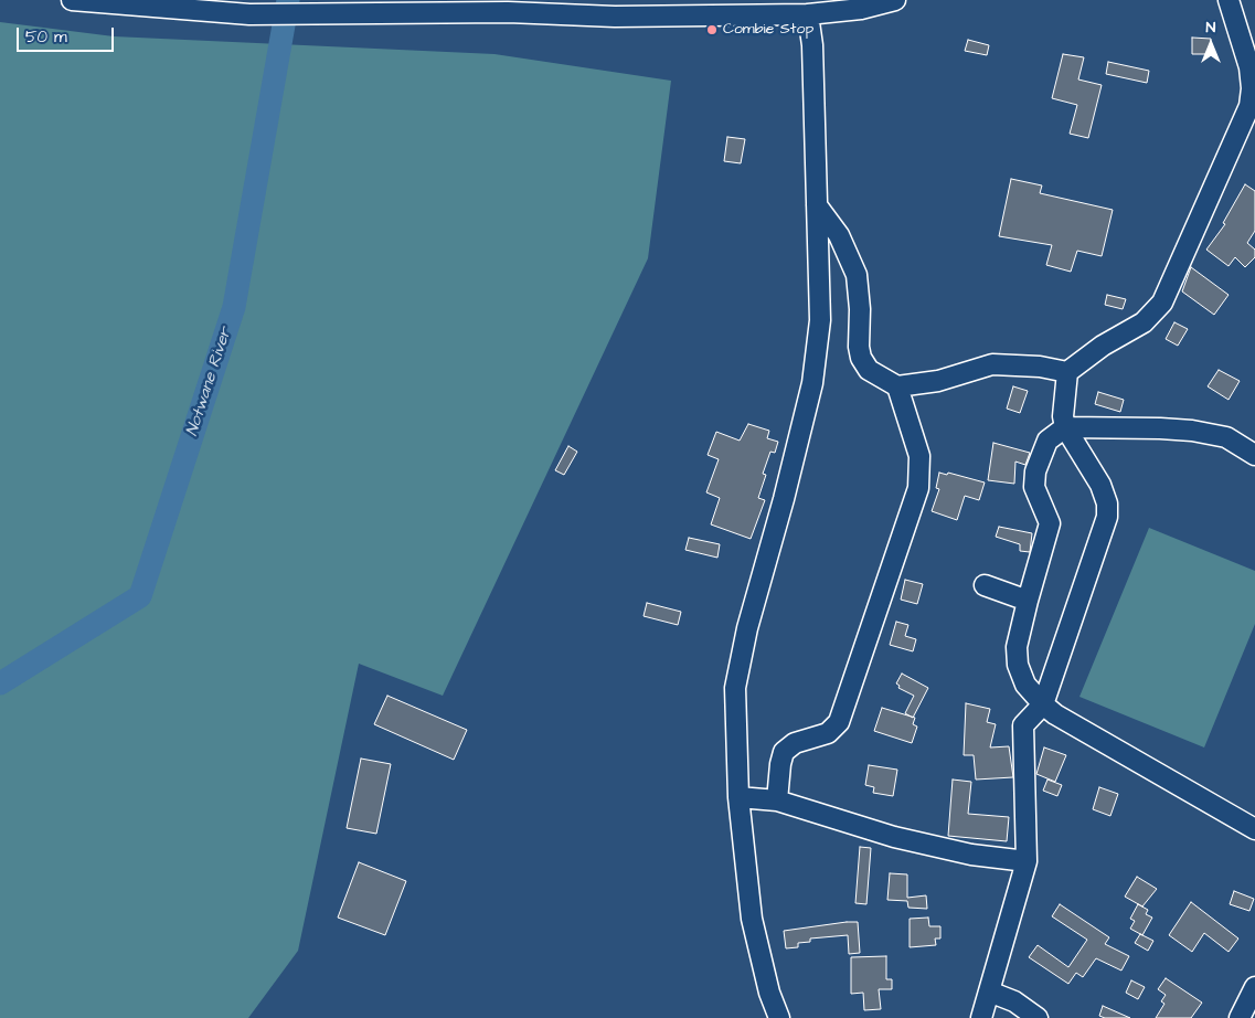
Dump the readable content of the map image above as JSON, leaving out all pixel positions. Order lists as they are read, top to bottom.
{
  "water": ["Notwane River"],
  "places": ["Combie Stop"],
  "scale_bar": "50 m",
  "north": "top"
}
